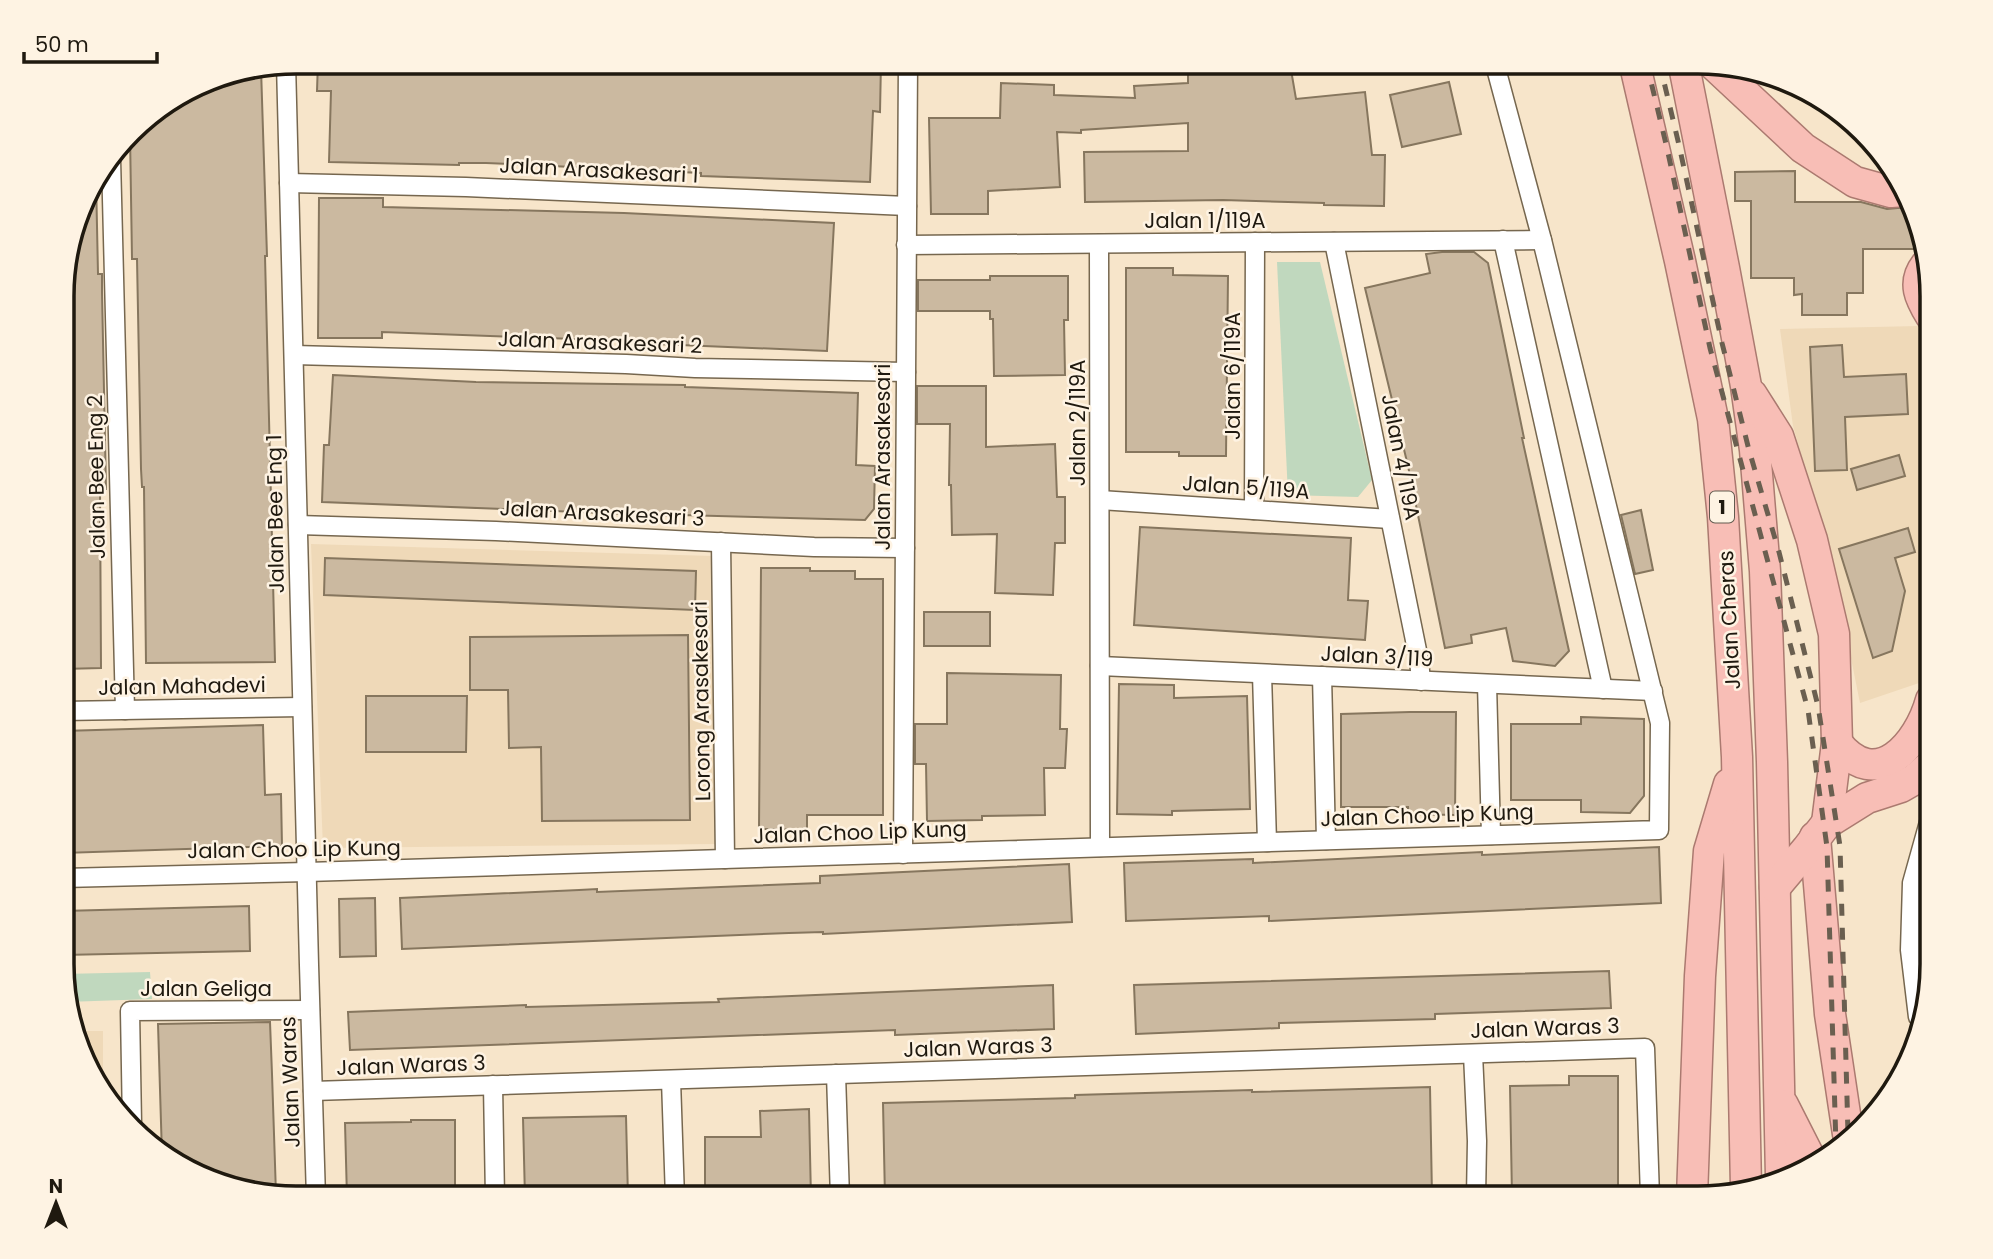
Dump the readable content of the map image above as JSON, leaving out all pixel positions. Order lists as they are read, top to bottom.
{
  "streets": {
    "highway": ["1", "Jalan Cheras"],
    "street": [
      "Jalan Arasakesari 1",
      "Jalan 1/119A",
      "Jalan Arasakesari 2",
      "Jalan 6/119A",
      "Jalan 2/119A",
      "Jalan Arasakesari",
      "Jalan 4/119A",
      "Jalan Bee Eng 2",
      "Jalan 5/119A",
      "Jalan Arasakesari 3",
      "Jalan Bee Eng 1",
      "Jalan 3/119",
      "Jalan Mahadevi",
      "Lorong Arasakesari",
      "Jalan Choo Lip Kung",
      "Jalan Geliga",
      "Jalan Waras 3",
      "Jalan Waras"
    ]
  },
  "crossings": [
    ["Jalan Arasakesari 1", "Jalan Arasakesari"],
    ["Jalan Arasakesari 1", "Jalan Bee Eng 1"],
    ["Jalan 1/119A", "Jalan 6/119A"],
    ["Jalan 1/119A", "Jalan 2/119A"],
    ["Jalan 1/119A", "Jalan Arasakesari"],
    ["Jalan 1/119A", "Jalan 4/119A"],
    ["Jalan Arasakesari 2", "Jalan Arasakesari"],
    ["Jalan Arasakesari 2", "Jalan Bee Eng 1"],
    ["Jalan 6/119A", "Jalan 5/119A"],
    ["Jalan 2/119A", "Jalan 5/119A"],
    ["Jalan 2/119A", "Jalan 3/119"],
    ["Jalan 2/119A", "Jalan Choo Lip Kung"],
    ["Jalan Arasakesari", "Jalan Arasakesari 3"],
    ["Jalan Arasakesari", "Jalan Choo Lip Kung"],
    ["Jalan 4/119A", "Jalan 5/119A"],
    ["Jalan 4/119A", "Jalan 3/119"],
    ["Jalan Bee Eng 2", "Jalan Mahadevi"],
    ["Jalan Arasakesari 3", "Jalan Bee Eng 1"],
    ["Jalan Arasakesari 3", "Lorong Arasakesari"],
    ["Jalan Bee Eng 1", "Jalan Mahadevi"],
    ["Jalan Bee Eng 1", "Jalan Choo Lip Kung"],
    ["Jalan Bee Eng 1", "Jalan Waras"],
    ["Jalan 3/119", "Jalan Choo Lip Kung"],
    ["Lorong Arasakesari", "Jalan Choo Lip Kung"],
    ["Jalan Geliga", "Jalan Waras"],
    ["Jalan Waras 3", "Jalan Waras"]
  ],
  "scale_bar": "50 m",
  "north": "top"
}
